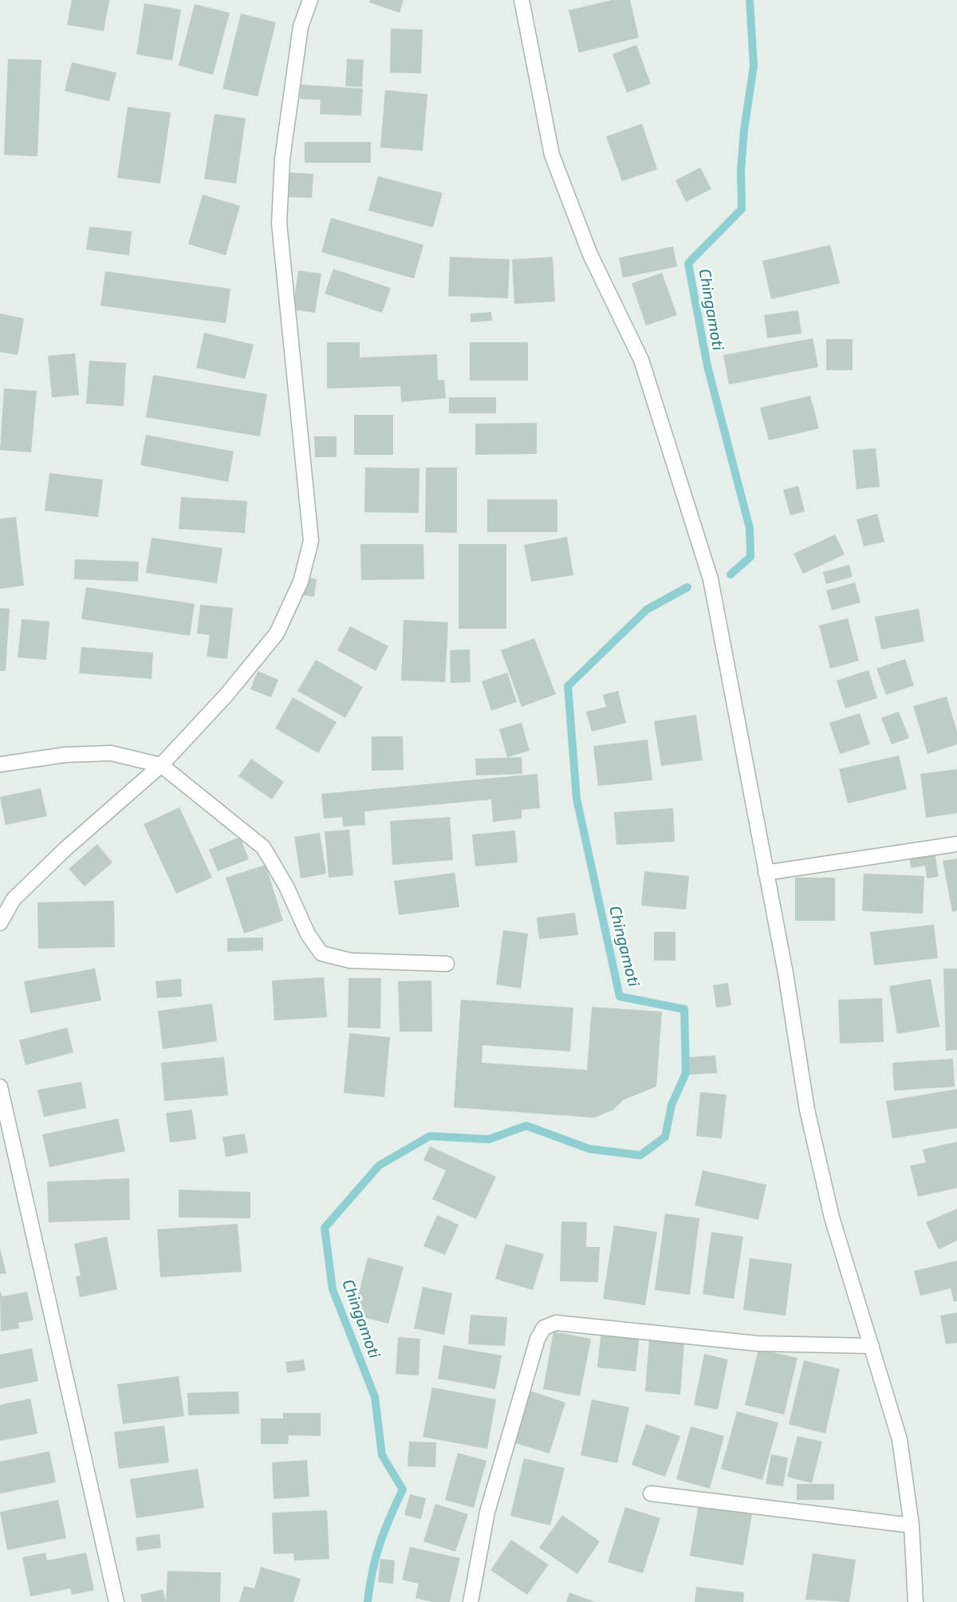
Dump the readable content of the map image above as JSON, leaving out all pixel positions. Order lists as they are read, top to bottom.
{
  "water": ["Chingamoti"]
}
